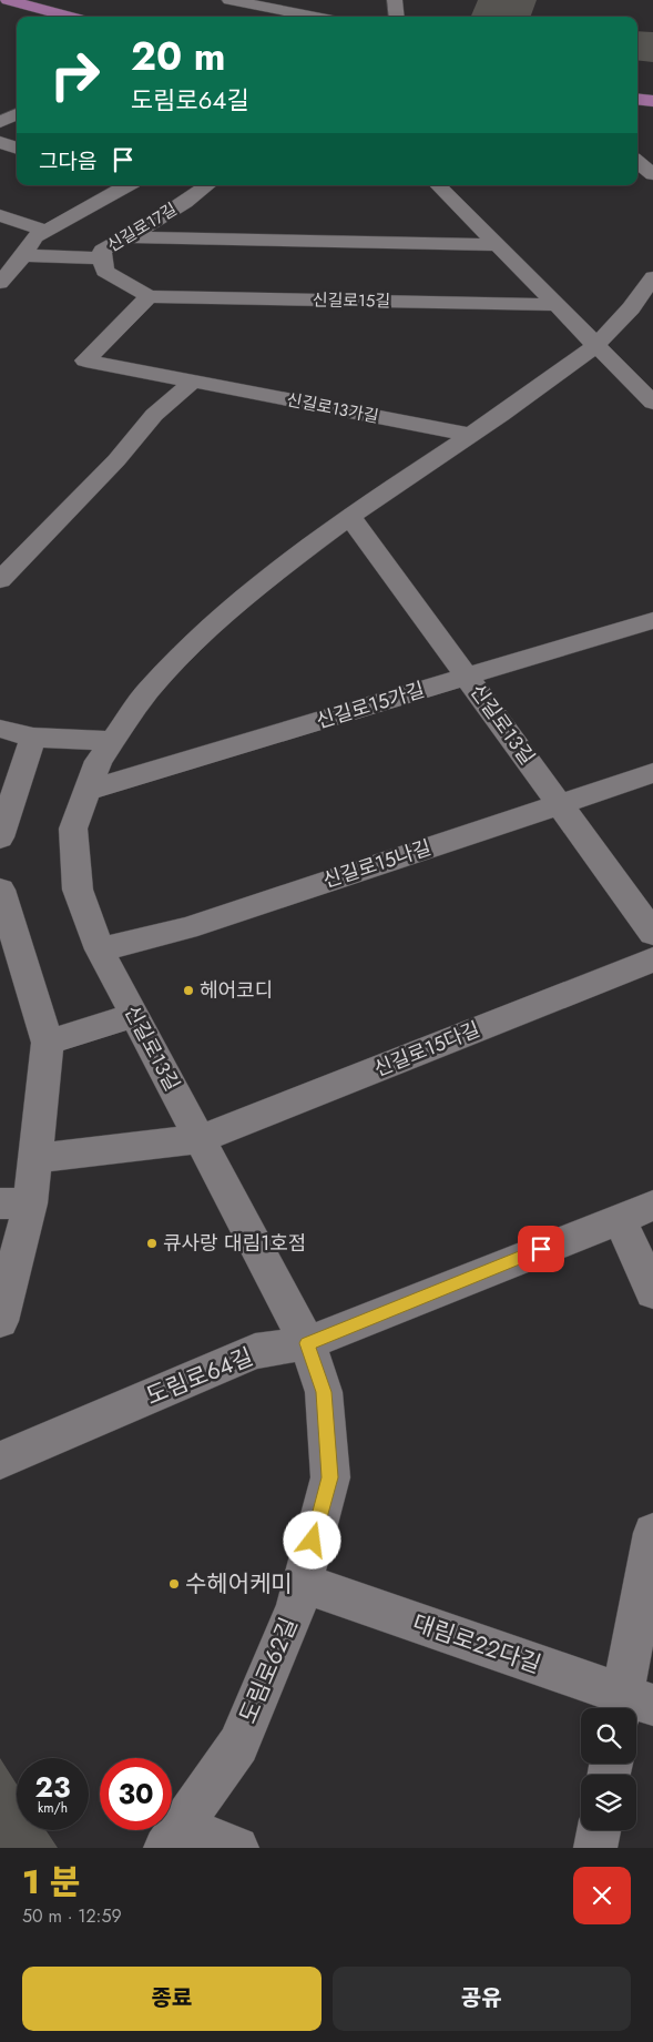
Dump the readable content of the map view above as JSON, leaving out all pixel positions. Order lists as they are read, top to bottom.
{
  "streets": {
    "street": [
      "신길로17길",
      "신길로15길",
      "신길로13가길",
      "신길로15가길",
      "신길로13길",
      "신길로15나길",
      "신길로15다길",
      "도림로64길",
      "대림로22다길",
      "도림로62길"
    ]
  },
  "crossings": [
    ["신길로17길", "신길로15길"],
    ["신길로17길", "신길로13가길"],
    ["신길로15길", "신길로13가길"],
    ["신길로13가길", "신길로13길"],
    ["신길로15가길", "신길로13길"],
    ["신길로13길", "신길로15나길"],
    ["신길로13길", "신길로15다길"],
    ["신길로13길", "도림로64길"],
    ["신길로13길", "도림로62길"],
    ["도림로64길", "도림로62길"],
    ["대림로22다길", "도림로62길"]
  ],
  "places": ["헤어코디", "큐사랑 대림1호점", "수헤어케미"],
  "page": {
    "turn": ["20 m", "도림로64길"],
    "then": "그다음",
    "speed": "23 km/h",
    "limit": "30",
    "heading": ["1 분", "50 m · 12:59"],
    "buttons": ["종료", "공유"]
  }
}
